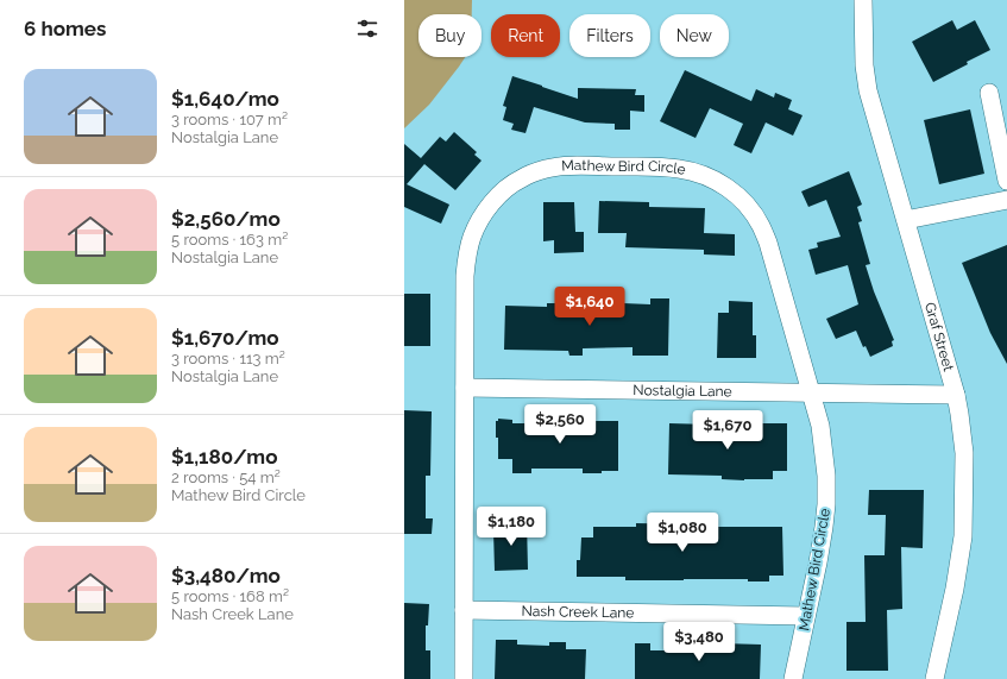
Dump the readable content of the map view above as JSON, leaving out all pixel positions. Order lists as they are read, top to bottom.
{
  "streets": {
    "street": [
      "Mathew Bird Circle",
      "Graf Street",
      "Nostalgia Lane",
      "Nash Creek Lane"
    ]
  },
  "crossings": [
    ["Mathew Bird Circle", "Nostalgia Lane"],
    ["Mathew Bird Circle", "Nash Creek Lane"],
    ["Graf Street", "Nostalgia Lane"]
  ],
  "page": {
    "heading": "6 homes",
    "chip": [
      "Buy",
      "Rent",
      "Filters",
      "New"
    ],
    "list": [
      {
        "name": "$1,640/mo",
        "note": "3 rooms · 107 m² · Nostalgia Lane"
      },
      {
        "name": "$2,560/mo",
        "note": "5 rooms · 163 m² · Nostalgia Lane"
      },
      {
        "name": "$1,670/mo",
        "note": "3 rooms · 113 m² · Nostalgia Lane"
      },
      {
        "name": "$1,180/mo",
        "note": "2 rooms · 54 m² · Mathew Bird Circle"
      },
      {
        "name": "$3,480/mo",
        "note": "5 rooms · 168 m² · Nash Creek Lane"
      }
    ],
    "price": [
      "$1,640",
      "$2,560",
      "$1,670",
      "$1,180",
      "$1,080",
      "$3,480"
    ]
  }
}
